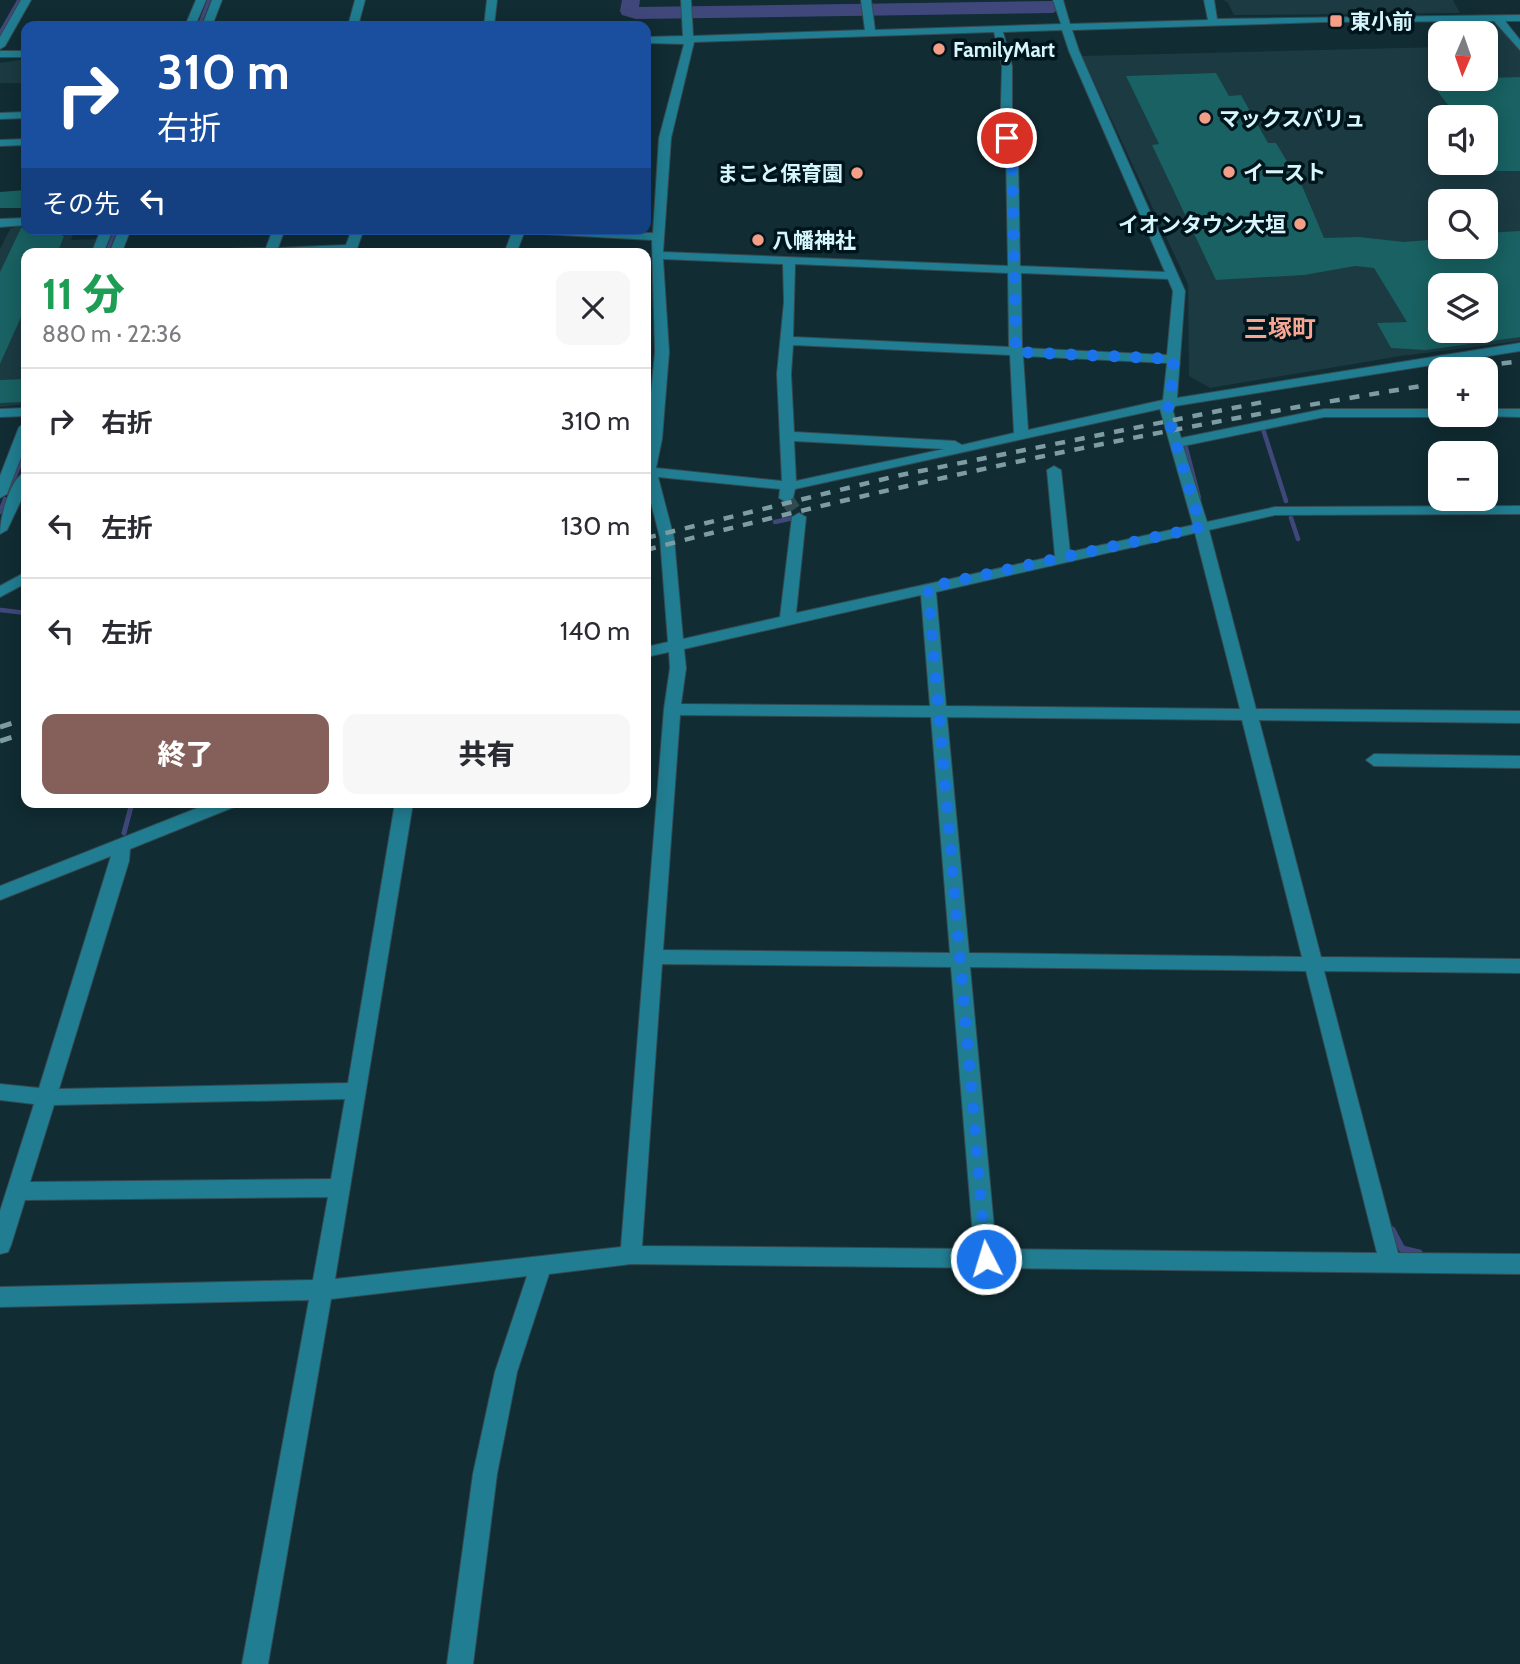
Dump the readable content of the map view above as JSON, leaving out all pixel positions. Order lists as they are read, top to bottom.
{
  "districts": ["三塚町"],
  "places": {
    "transit": ["東小前"],
    "other": [
      "FamilyMart",
      "マックスバリュ",
      "イースト",
      "まこと保育園",
      "イオンタウン大垣",
      "八幡神社"
    ]
  },
  "north": "bottom",
  "page": {
    "map_buttons": ["+", "−"],
    "turn": ["310 m", "右折"],
    "then": "その先",
    "heading": ["11 分", "880 m · 22:36"],
    "list": [
      {
        "name": "右折",
        "value": "310 m"
      },
      {
        "name": "左折",
        "value": "130 m"
      },
      {
        "name": "左折",
        "value": "140 m"
      }
    ],
    "buttons": ["終了", "共有"]
  }
}
